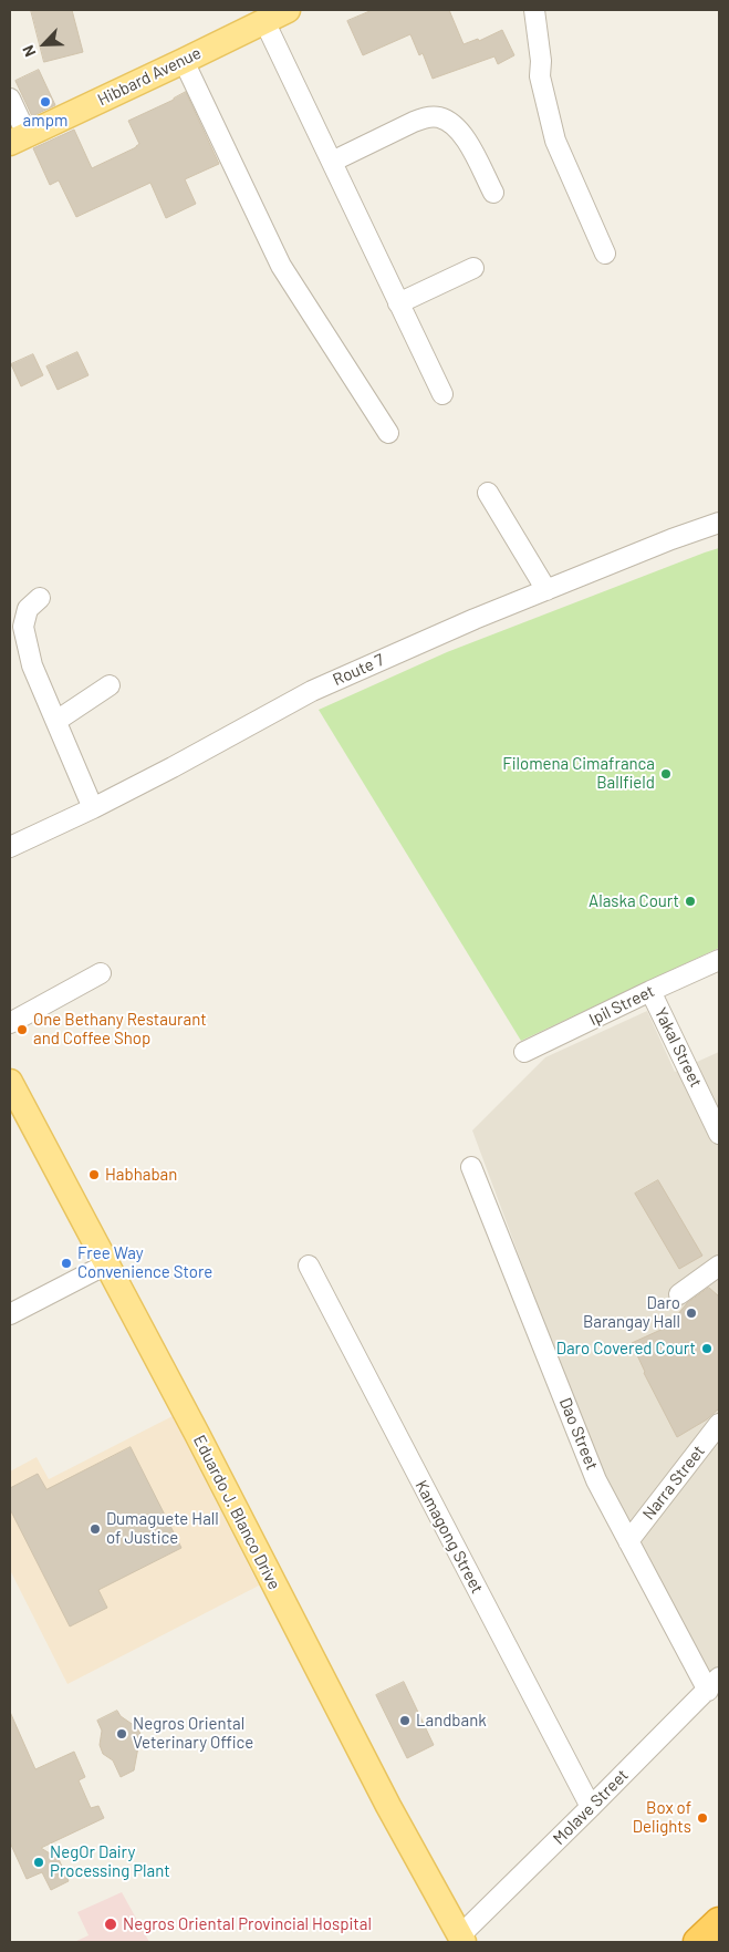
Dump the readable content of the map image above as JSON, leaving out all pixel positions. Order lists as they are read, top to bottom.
{
  "streets": {
    "main road": ["Hibbard Avenue", "Eduardo J. Blanco Drive"],
    "street": [
      "Route 7",
      "Ipil Street",
      "Yakal Street",
      "Dao Street",
      "Narra Street",
      "Kamagong Street",
      "Molave Street"
    ]
  },
  "crossings": [
    ["Ipil Street", "Yakal Street"],
    ["Dao Street", "Narra Street"],
    ["Dao Street", "Molave Street"],
    ["Eduardo J. Blanco Drive", "Molave Street"],
    ["Kamagong Street", "Molave Street"]
  ],
  "places": [
    "ampm",
    "Filomena Cimafranca Ballfield",
    "Alaska Court",
    "One Bethany Restaurant and Coffee Shop",
    "Habhaban",
    "Free Way Convenience Store",
    "Daro Barangay Hall",
    "Daro Covered Court",
    "Dumaguete Hall of Justice",
    "Landbank",
    "Negros Oriental Veterinary Office",
    "Box of Delights",
    "NegOr Dairy Processing Plant",
    "Negros Oriental Provincial Hospital"
  ],
  "north": "bottom left"
}
